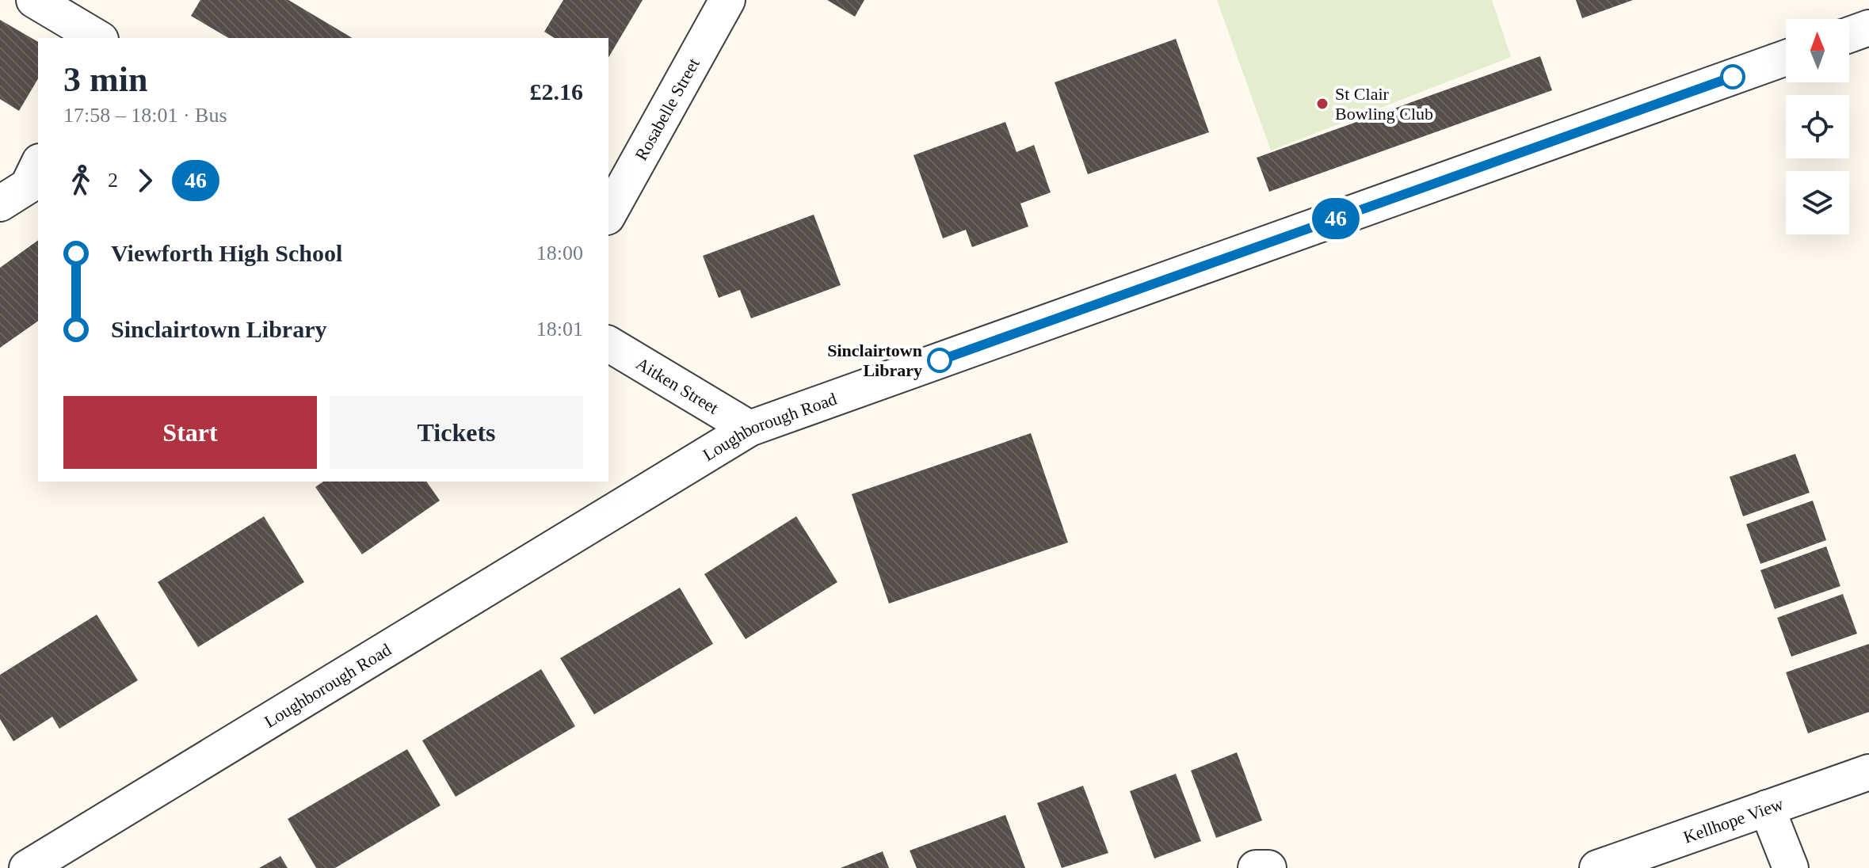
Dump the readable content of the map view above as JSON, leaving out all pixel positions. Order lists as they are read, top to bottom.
{
  "streets": {
    "street": [
      "Rosabelle Street",
      "Aitken Street",
      "Loughborough Road",
      "Kellhope View"
    ]
  },
  "crossings": [
    ["Aitken Street", "Loughborough Road"]
  ],
  "places": ["St Clair Bowling Club", "Sinclairtown Library"],
  "lines": ["bus line 46"],
  "north": "top",
  "page": {
    "on_map": "46",
    "heading": ["3 min", "17:58 – 18:01 · Bus", "£2.16"],
    "legs": ["2", "46"],
    "list": [
      {
        "name": "Viewforth High School",
        "value": "18:00"
      },
      {
        "name": "Sinclairtown Library",
        "value": "18:01"
      }
    ],
    "buttons": ["Start", "Tickets"]
  }
}
